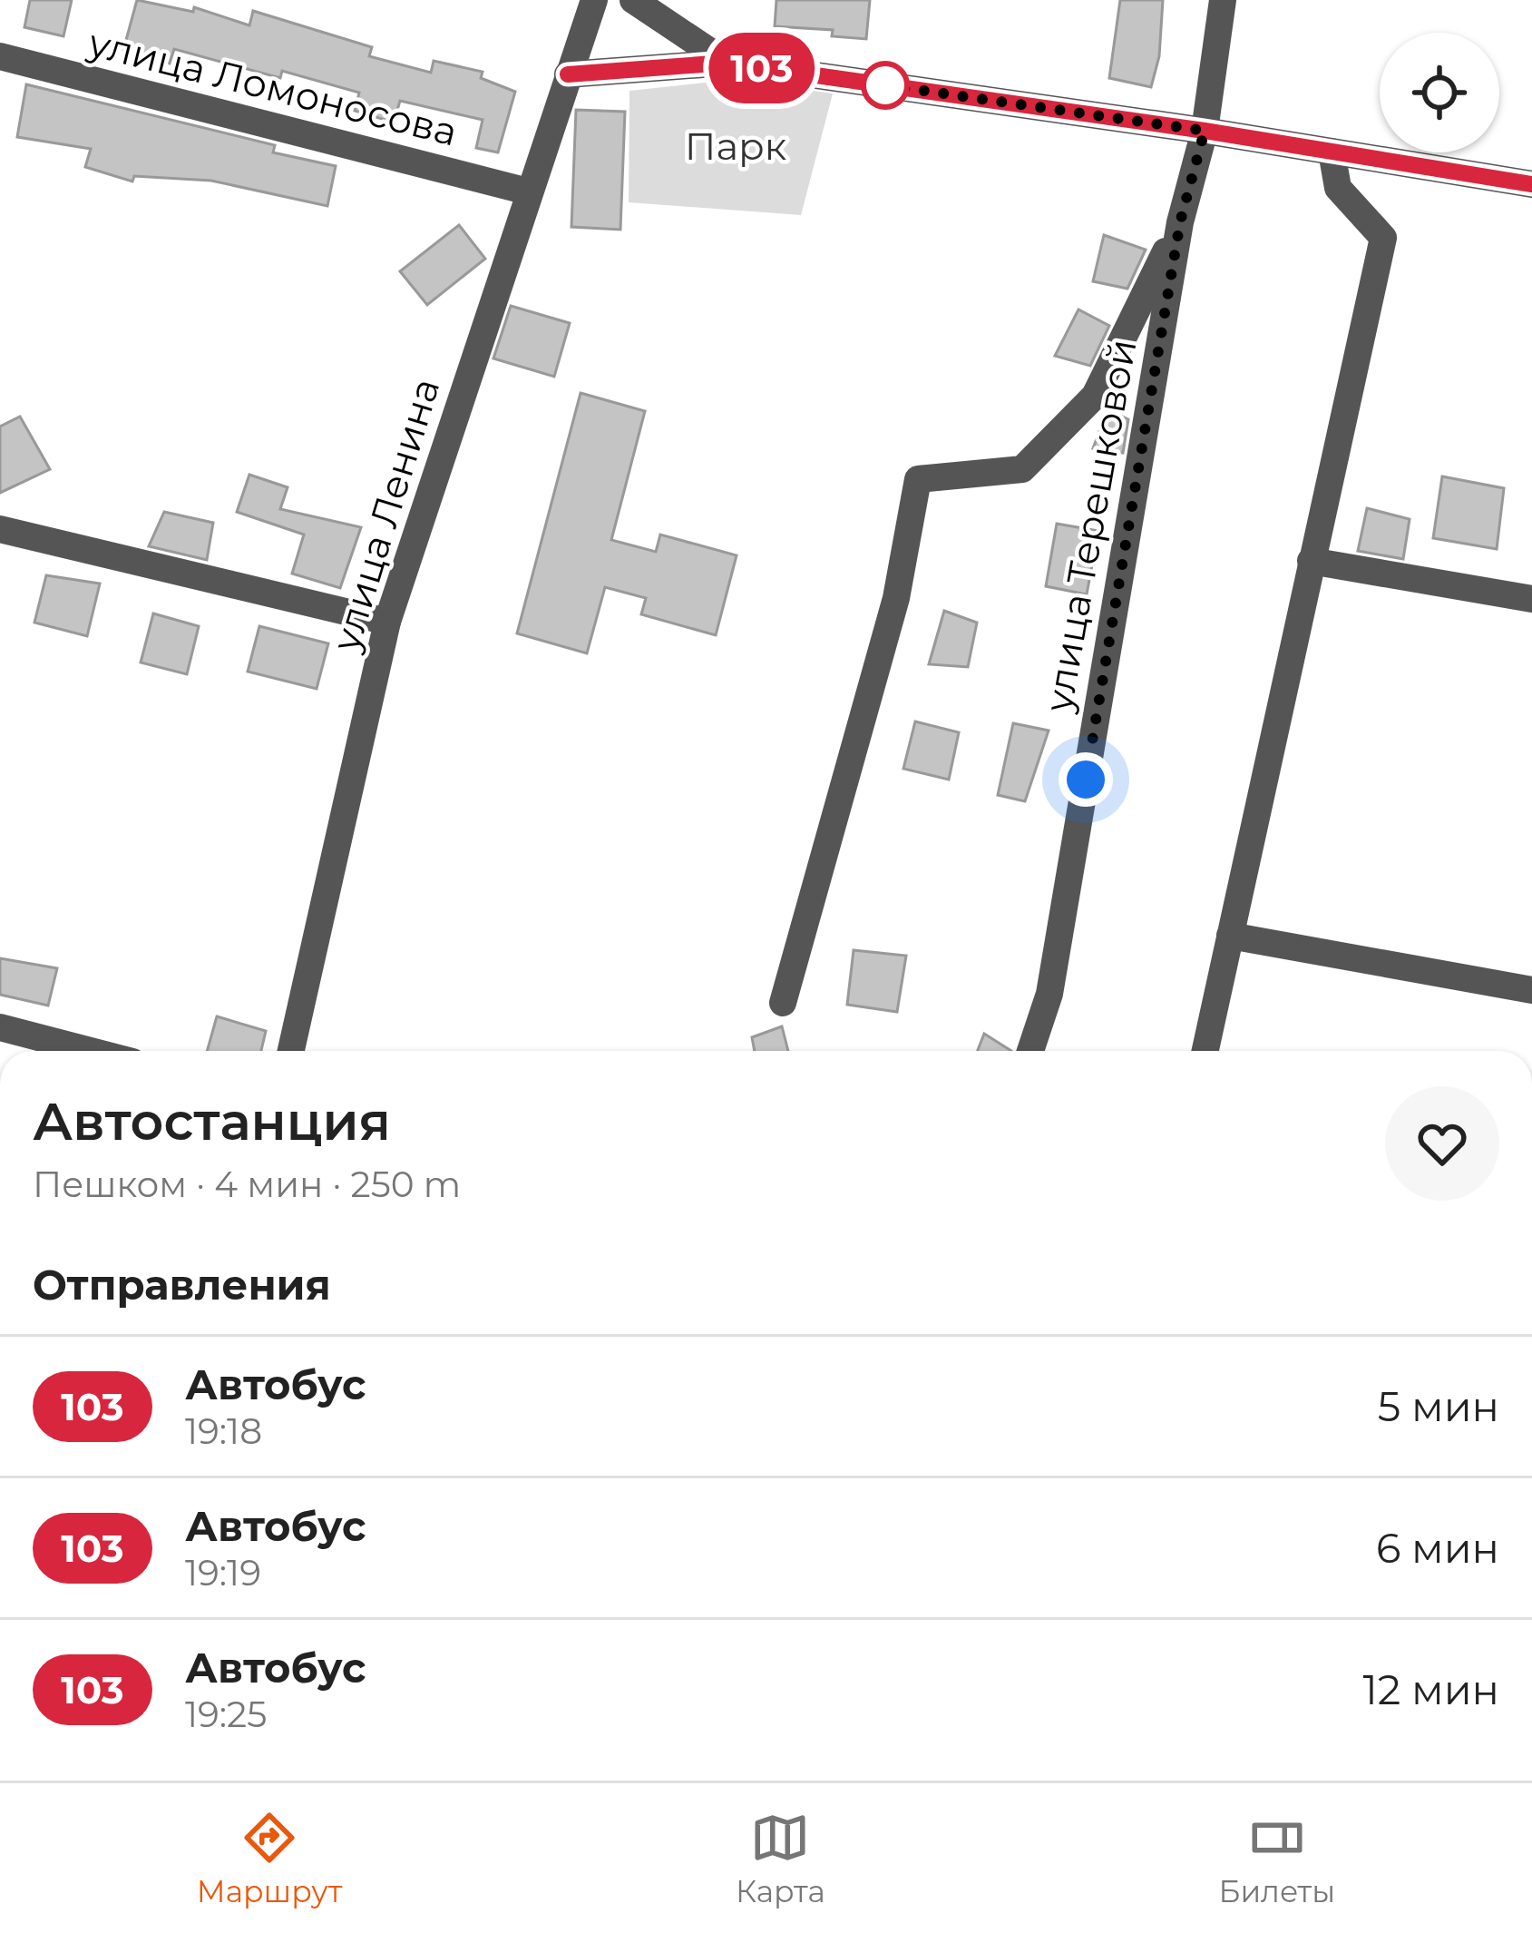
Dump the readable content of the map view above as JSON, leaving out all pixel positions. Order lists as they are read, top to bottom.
{
  "streets": {
    "street": ["улица Ломоносова", "улица Ленина", "улица Терешковой"]
  },
  "crossings": [
    ["улица Ломоносова", "улица Ленина"]
  ],
  "parks": ["Парк"],
  "lines": ["bus line 103"],
  "page": {
    "on_map": "103",
    "heading": [
      ["Автостанция", "Пешком · 4 мин · 250 m"],
      "Отправления"
    ],
    "list": [
      {
        "mark": "103",
        "name": "Автобус",
        "note": "19:18",
        "value": "5 мин"
      },
      {
        "mark": "103",
        "name": "Автобус",
        "note": "19:19",
        "value": "6 мин"
      },
      {
        "mark": "103",
        "name": "Автобус",
        "note": "19:25",
        "value": "12 мин"
      }
    ],
    "tabs": ["Маршрут", "Карта", "Билеты"]
  }
}
